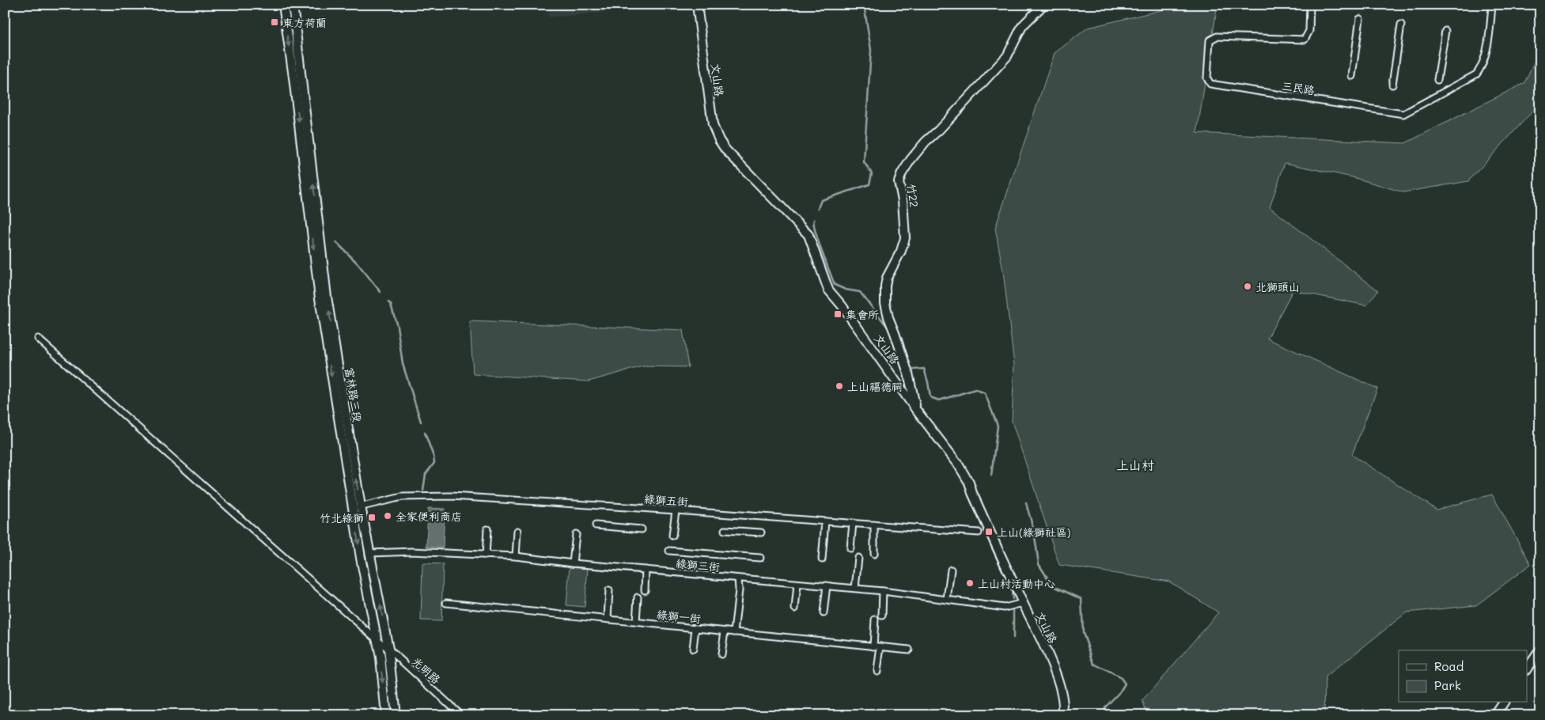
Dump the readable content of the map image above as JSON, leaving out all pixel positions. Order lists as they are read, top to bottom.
{
  "streets": {
    "main road": ["文山路", "竹22", "富林路三段"],
    "street": [
      "三民路",
      "綠獅五街",
      "綠獅三街",
      "綠獅一街",
      "光明路"
    ]
  },
  "crossings": [
    ["文山路", "竹22"],
    ["文山路", "綠獅三街"],
    ["富林路三段", "綠獅五街"],
    ["富林路三段", "綠獅三街"],
    ["富林路三段", "光明路"]
  ],
  "districts": ["上山村"],
  "places": {
    "transit": [
      "東方荷蘭",
      "集會所",
      "竹北綠獅",
      "上山(綠獅社區)"
    ],
    "other": [
      "北獅頭山",
      "上山福德祠",
      "全家便利商店",
      "上山村活動中心"
    ]
  },
  "legend": ["Road", "Park"]
}
